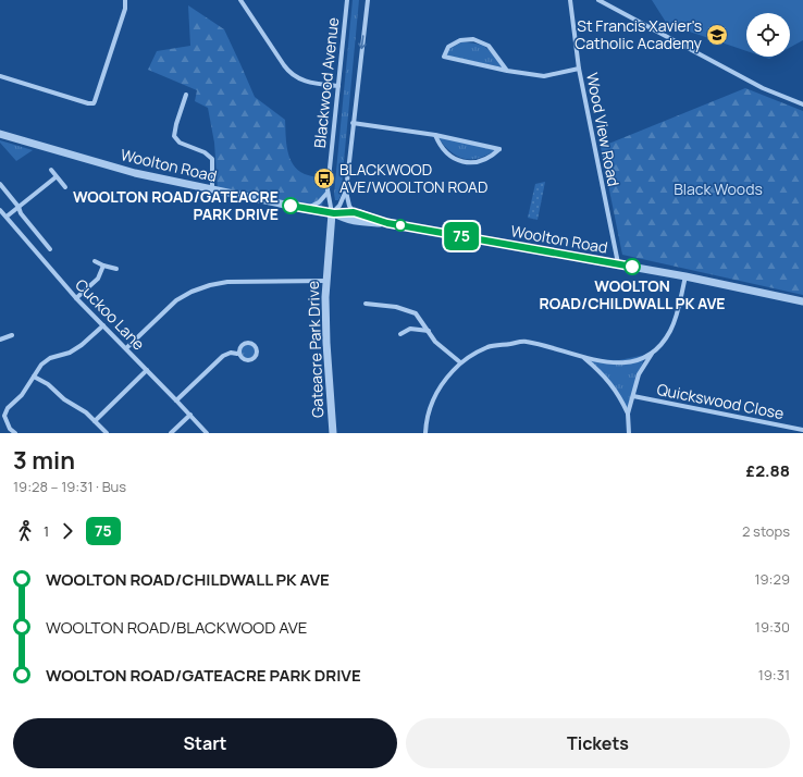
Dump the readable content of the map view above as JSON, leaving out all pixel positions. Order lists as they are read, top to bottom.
{
  "streets": {
    "street": [
      "Blackwood Avenue",
      "Wood View Road",
      "Woolton Road",
      "Cuckoo Lane",
      "Gateacre Park Drive",
      "Quickswood Close"
    ]
  },
  "crossings": [
    ["Blackwood Avenue", "Woolton Road"],
    ["Blackwood Avenue", "Gateacre Park Drive"],
    ["Wood View Road", "Woolton Road"],
    ["Woolton Road", "Gateacre Park Drive"]
  ],
  "parks": ["Black Woods"],
  "places": {
    "school or university": ["St Francis Xavier's Catholic Academy"],
    "bus stop": ["BLACKWOOD AVE/WOOLTON ROAD"],
    "other": ["WOOLTON ROAD/GATEACRE PARK DRIVE", "WOOLTON ROAD/CHILDWALL PK AVE"]
  },
  "lines": ["bus line 75"],
  "page": {
    "on_map": "75",
    "heading": ["3 min", "19:28 – 19:31 · Bus", "£2.88"],
    "legs": ["1", "75", "2 stops"],
    "list": [
      {
        "name": "WOOLTON ROAD/CHILDWALL PK AVE",
        "value": "19:29"
      },
      {
        "name": "WOOLTON ROAD/BLACKWOOD AVE",
        "value": "19:30"
      },
      {
        "name": "WOOLTON ROAD/GATEACRE PARK DRIVE",
        "value": "19:31"
      }
    ],
    "buttons": ["Start", "Tickets"]
  }
}
